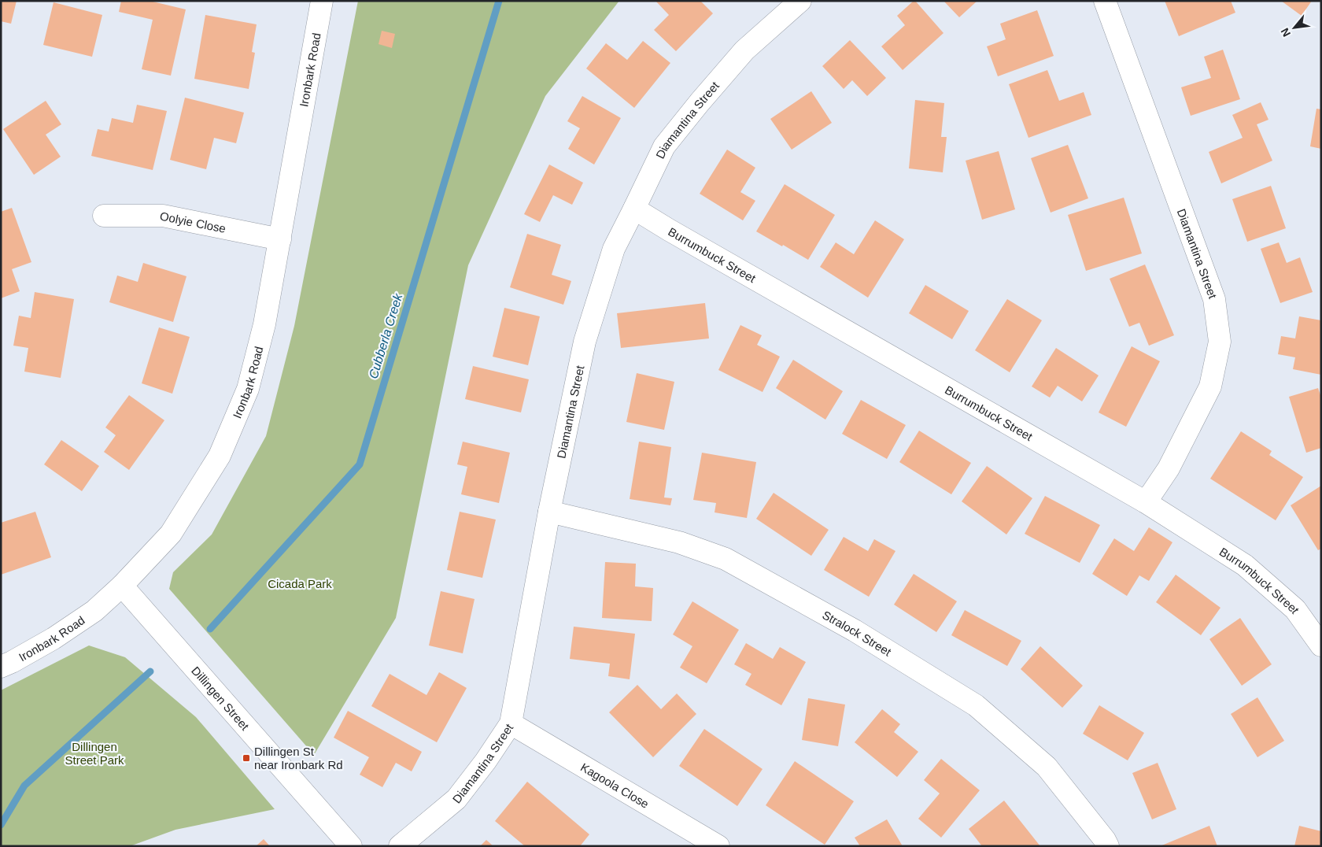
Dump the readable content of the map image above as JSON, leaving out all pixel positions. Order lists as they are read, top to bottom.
{
  "streets": {
    "street": [
      "Ironbark Road",
      "Diamantina Street",
      "Oolyie Close",
      "Burrumbuck Street",
      "Stralock Street",
      "Dillingen Street",
      "Kagoola Close"
    ]
  },
  "crossings": [
    ["Ironbark Road", "Oolyie Close"],
    ["Ironbark Road", "Dillingen Street"],
    ["Diamantina Street", "Burrumbuck Street"],
    ["Diamantina Street", "Stralock Street"],
    ["Diamantina Street", "Kagoola Close"]
  ],
  "water": ["Cubberla Creek"],
  "parks": ["Cicada Park", "Dillingen Street Park"],
  "places": {
    "transit": ["Dillingen St near Ironbark Rd"]
  },
  "north": "bottom left"
}
